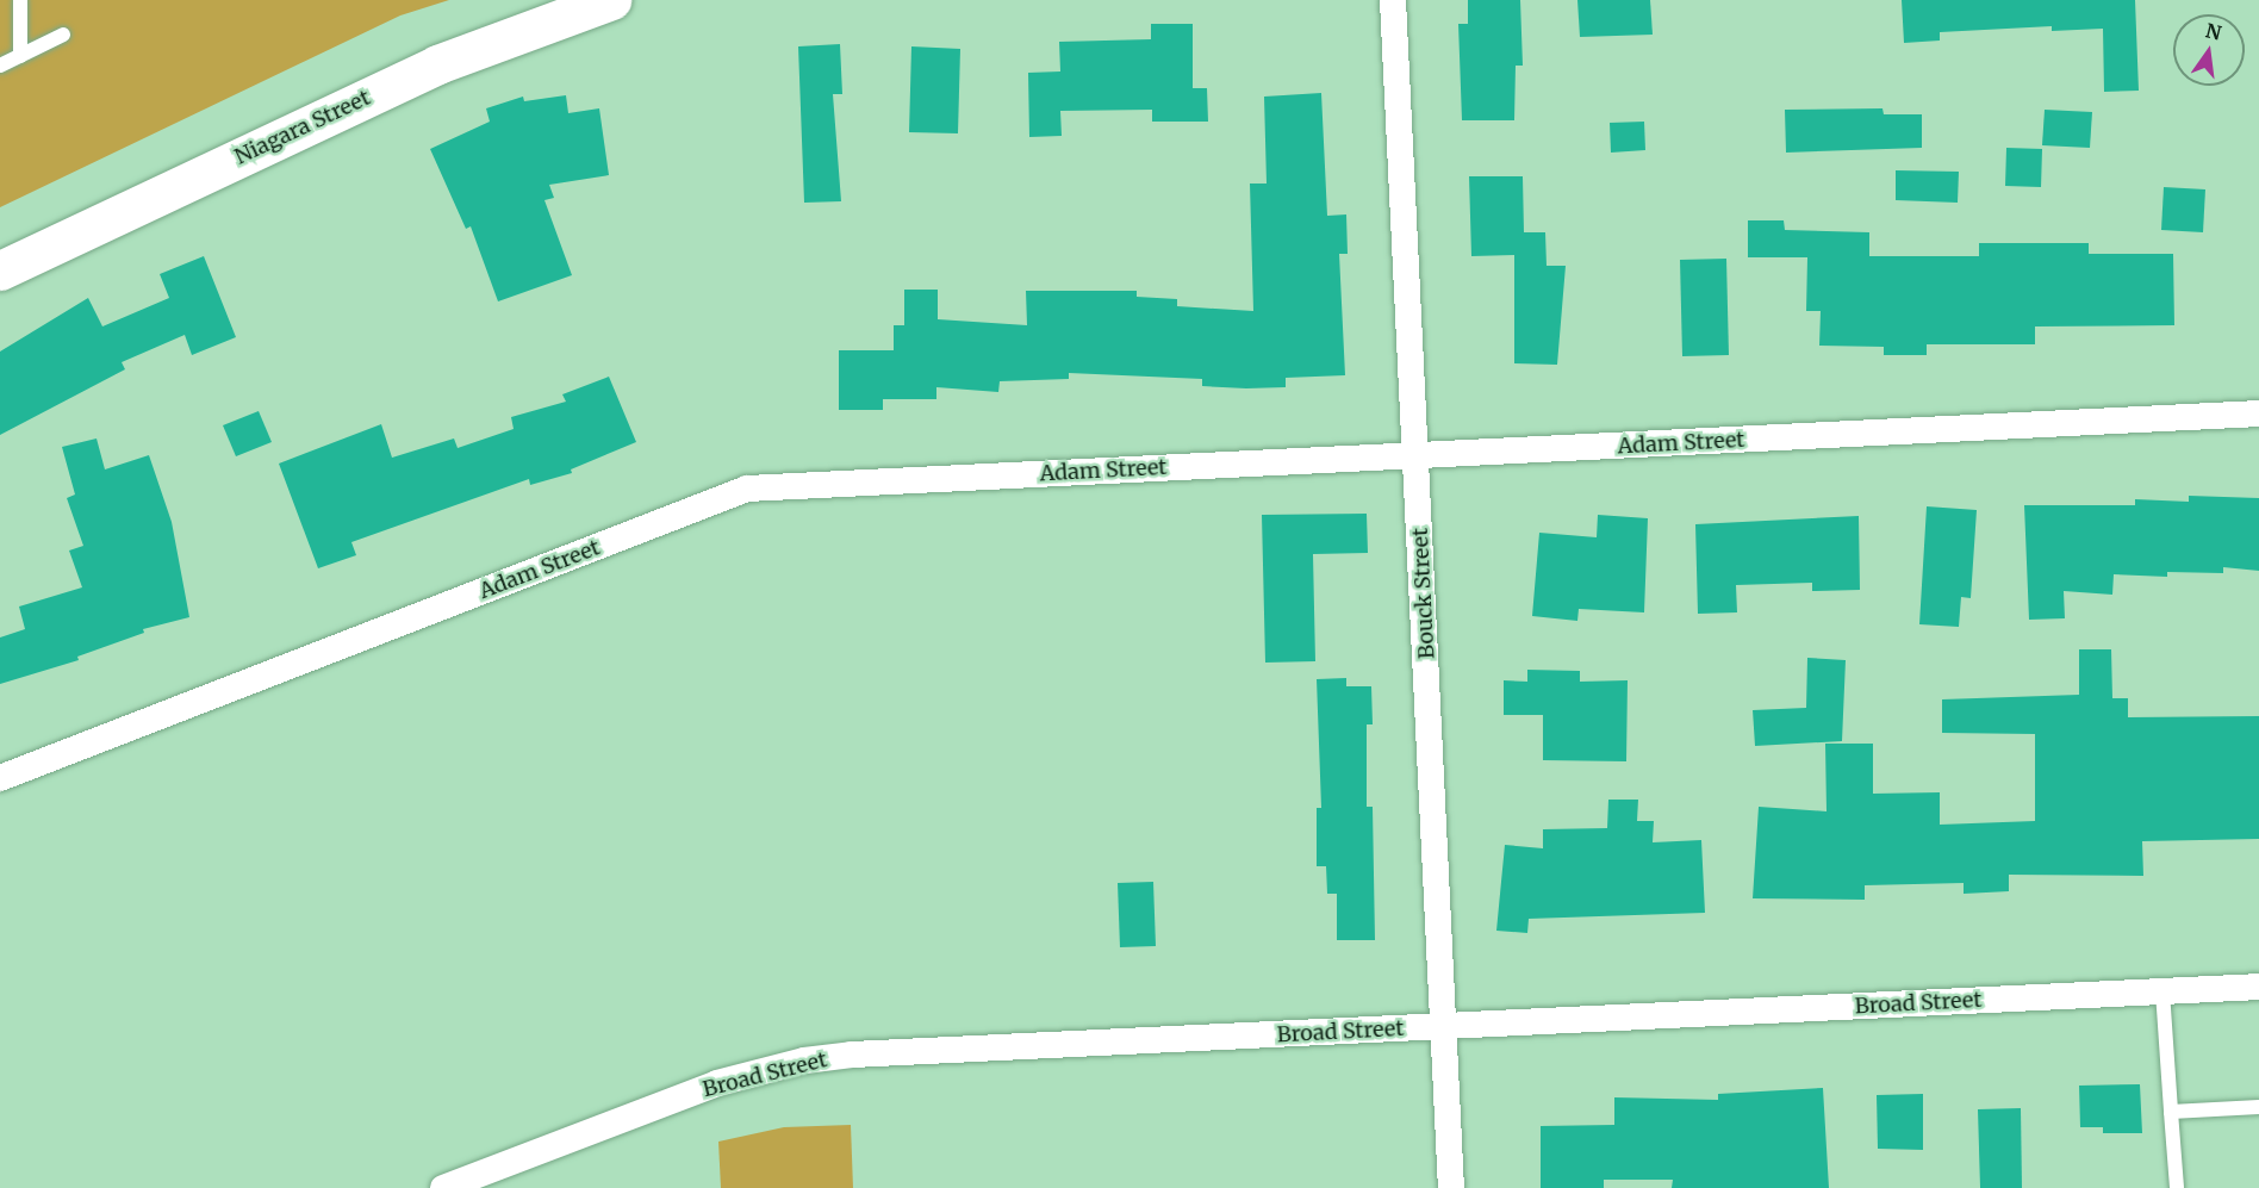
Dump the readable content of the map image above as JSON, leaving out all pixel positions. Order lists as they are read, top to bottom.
{
  "streets": {
    "main road": ["Niagara Street"],
    "street": ["Adam Street", "Bouck Street", "Broad Street"]
  },
  "crossings": [
    ["Adam Street", "Bouck Street"],
    ["Bouck Street", "Broad Street"]
  ],
  "north": "top"
}
